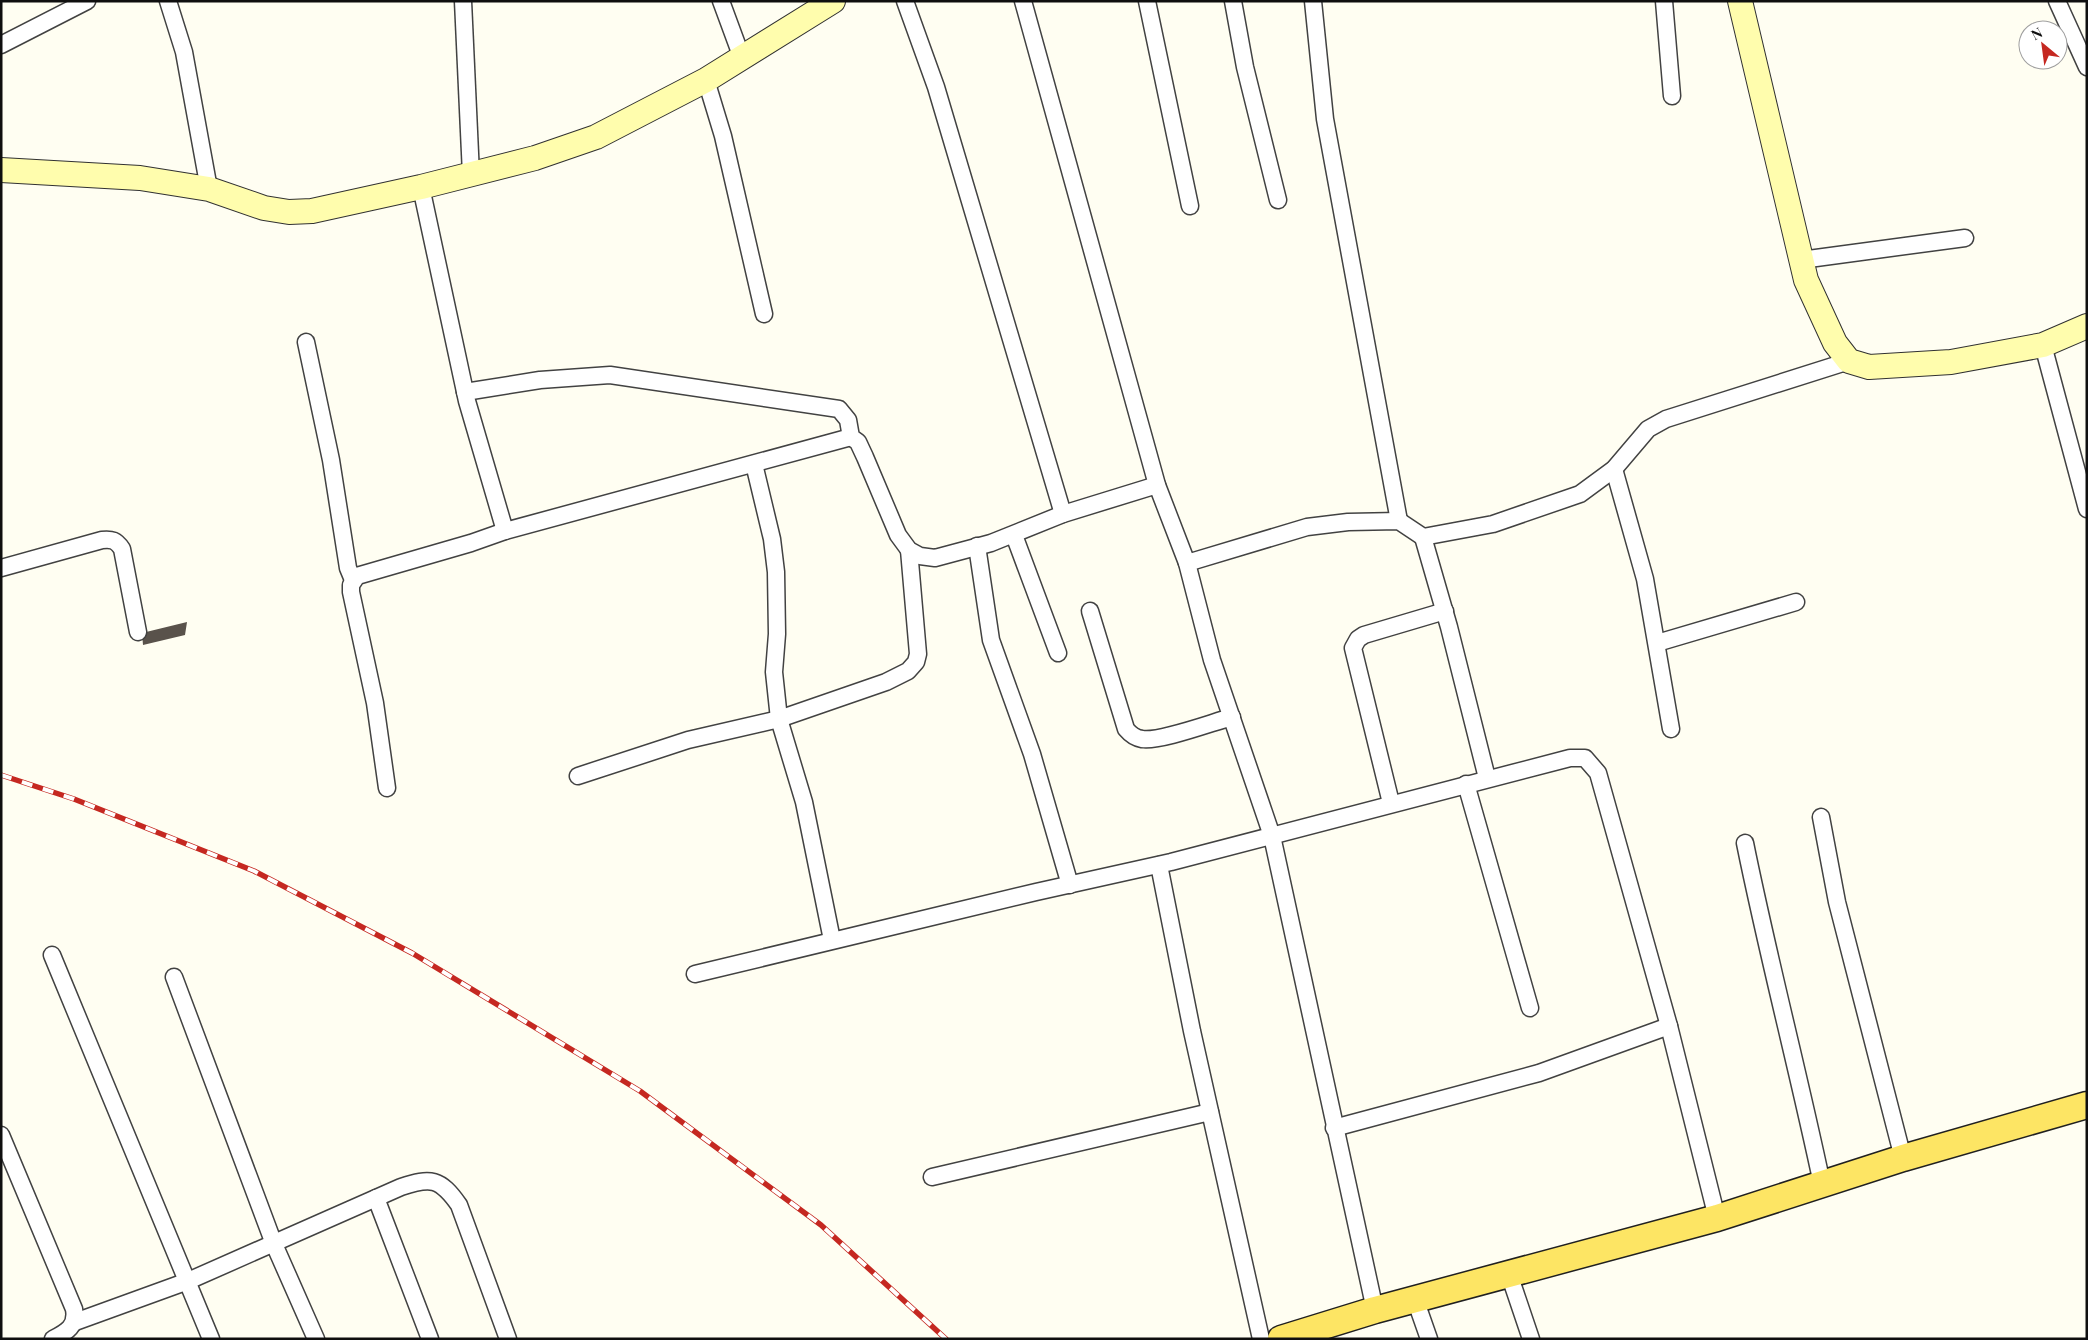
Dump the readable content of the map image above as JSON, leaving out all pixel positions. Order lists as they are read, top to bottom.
{
  "north": "top left"
}
